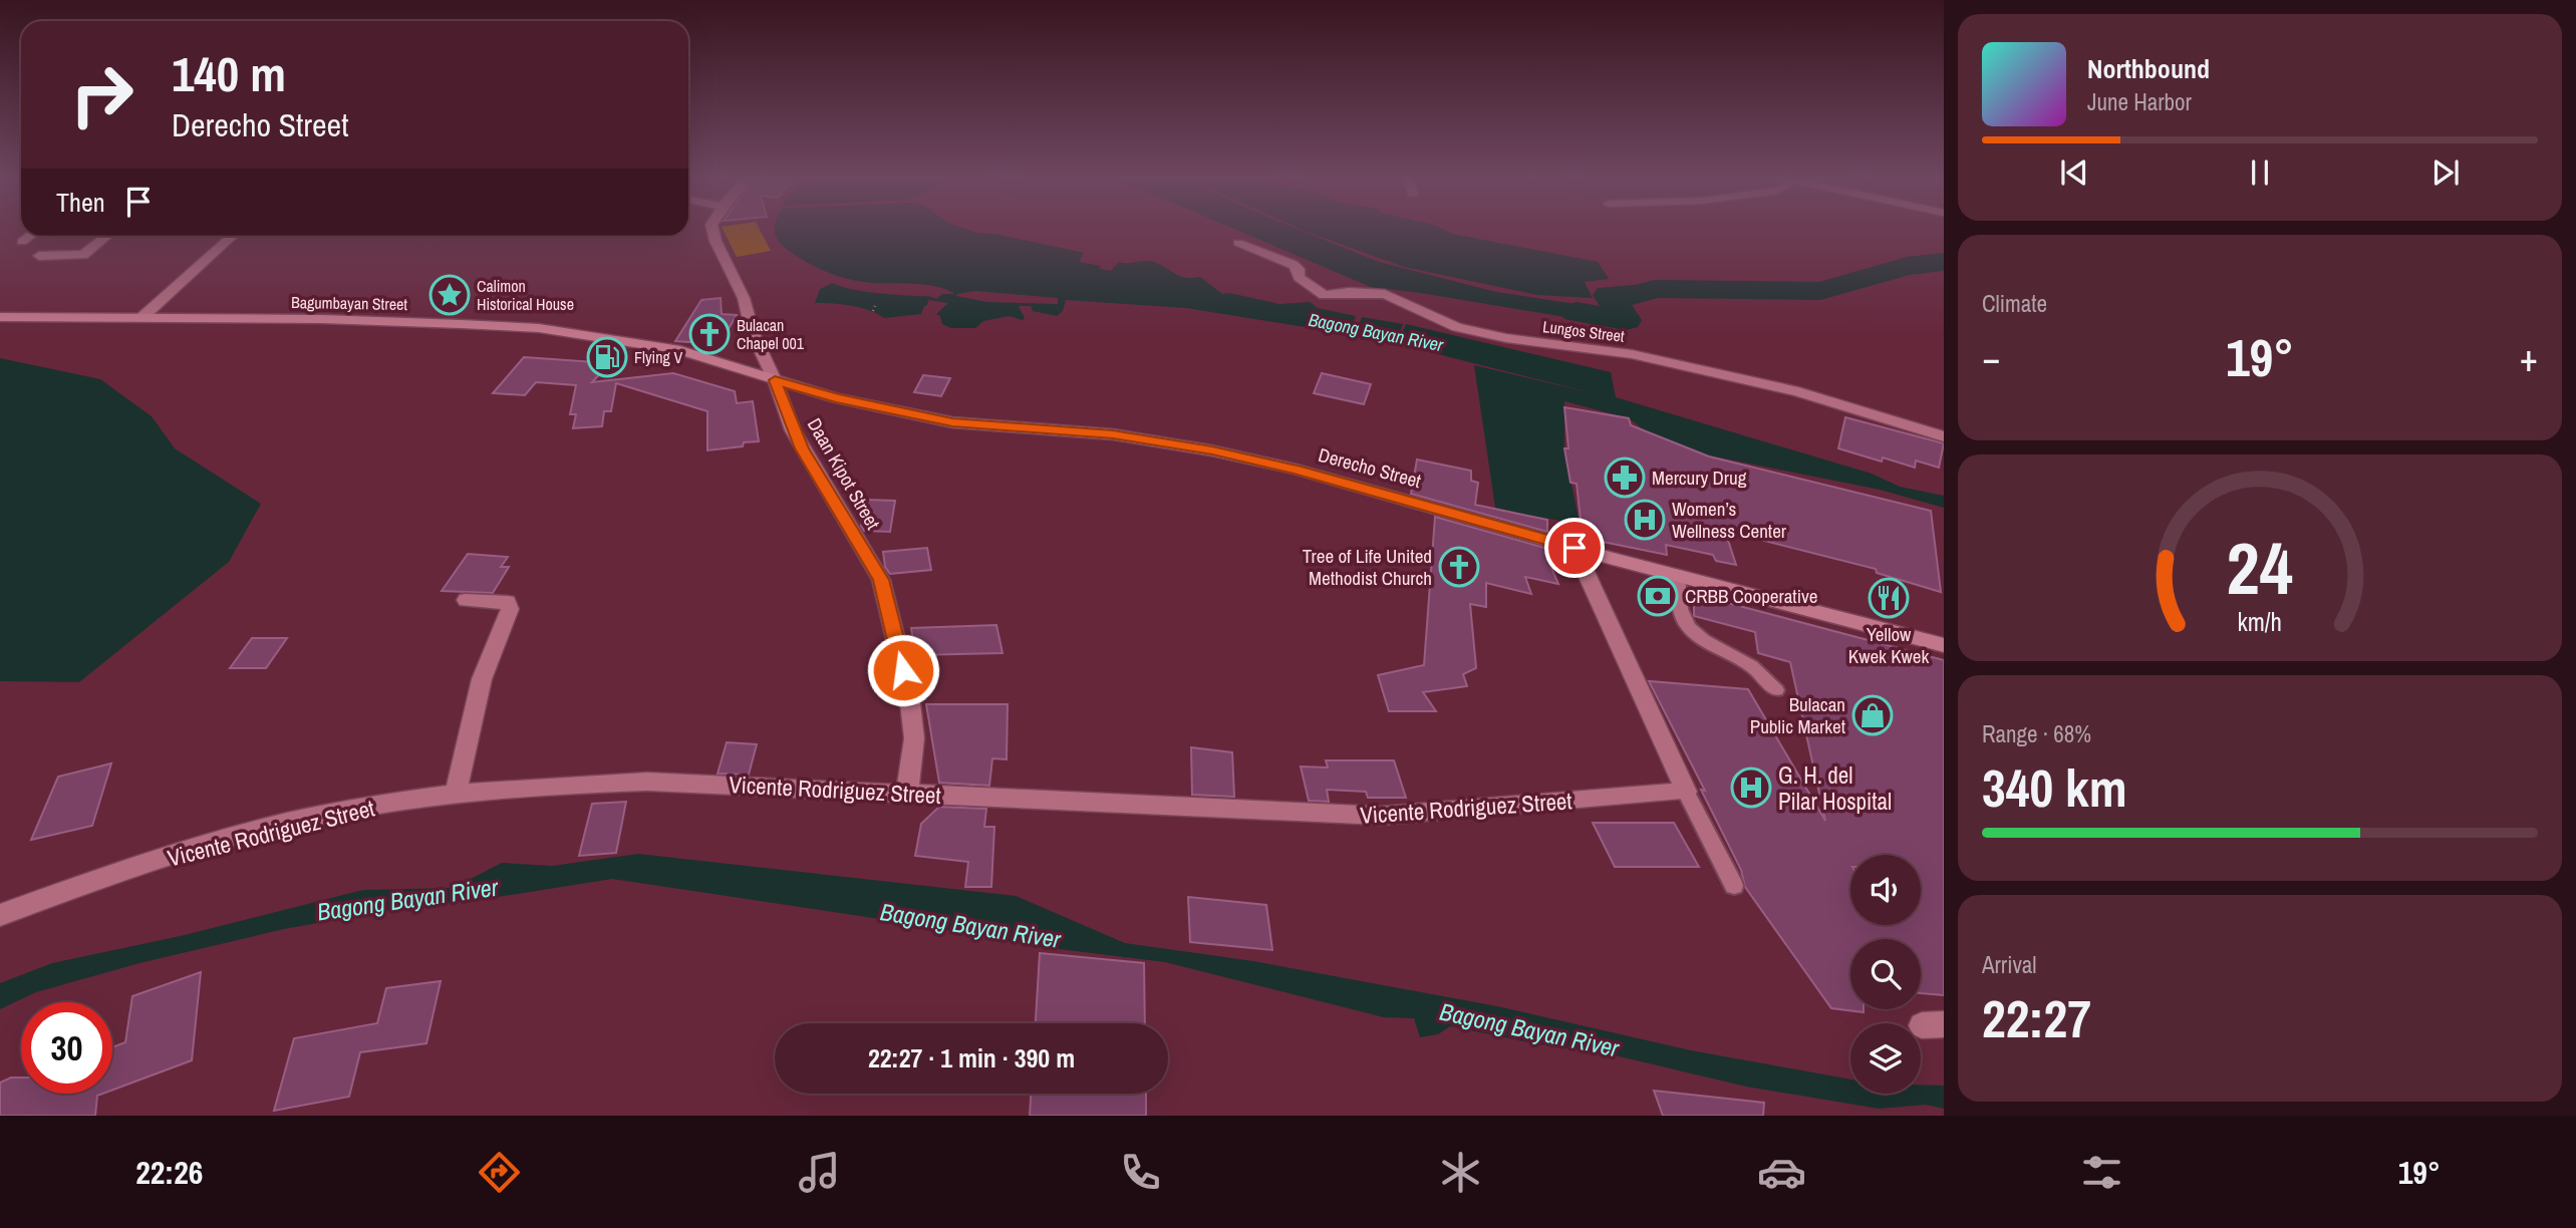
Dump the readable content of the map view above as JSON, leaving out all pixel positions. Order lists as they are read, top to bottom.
{
  "streets": {
    "main road": ["Bagumbayan Street", "Derecho Street"],
    "street": ["Lungos Street", "Daan Kipot Street", "Vicente Rodriguez Street"]
  },
  "crossings": [
    ["Bagumbayan Street", "Derecho Street"],
    ["Bagumbayan Street", "Daan Kipot Street"],
    ["Derecho Street", "Daan Kipot Street"],
    ["Daan Kipot Street", "Vicente Rodriguez Street"]
  ],
  "water": ["Bagong Bayan River"],
  "places": {
    "place": ["Calimon Historical House"],
    "church": ["Bulacan Chapel 001", "Tree of Life United Methodist Church"],
    "fuel station": ["Flying V"],
    "pharmacy": ["Mercury Drug"],
    "hospital": ["Women’s Wellness Center", "G. H. del Pilar Hospital"],
    "bank": ["CRBB Cooperative"],
    "restaurant": ["Yellow Kwek Kwek"],
    "shop": ["Bulacan Public Market"]
  },
  "page": {
    "turn": ["140 m", "Derecho Street"],
    "song": ["Northbound", "June Harbor"],
    "then": "Then",
    "tile": [
      "Climate",
      ["Range · 68%", "340 km"],
      ["Arrival", "22:27"]
    ],
    "heat": ["−", "19°", "+"],
    "limit": "30",
    "trip": "22:27 · 1 min · 390 m",
    "tabs": ["22:26", "19°"],
    "gauge": ["24", "km/h"]
  }
}
